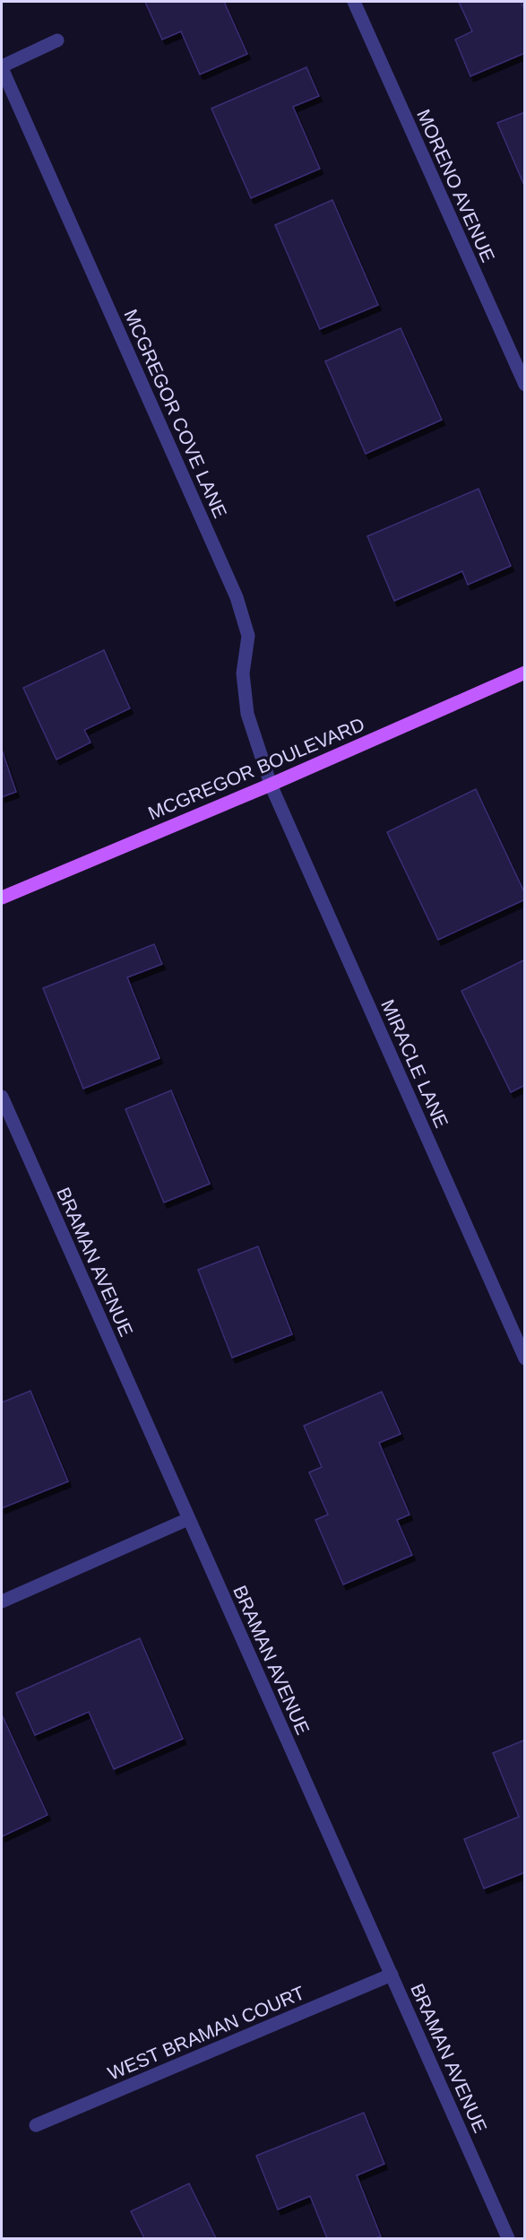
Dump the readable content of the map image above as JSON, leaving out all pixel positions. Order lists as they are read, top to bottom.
{
  "streets": {
    "main road": ["MCGREGOR BOULEVARD"],
    "street": [
      "MORENO AVENUE",
      "MCGREGOR COVE LANE",
      "MIRACLE LANE",
      "BRAMAN AVENUE",
      "WEST BRAMAN COURT"
    ]
  },
  "crossings": [
    ["MCGREGOR COVE LANE", "MCGREGOR BOULEVARD"],
    ["MCGREGOR COVE LANE", "MIRACLE LANE"],
    ["MCGREGOR BOULEVARD", "MIRACLE LANE"],
    ["BRAMAN AVENUE", "WEST BRAMAN COURT"]
  ]
}
